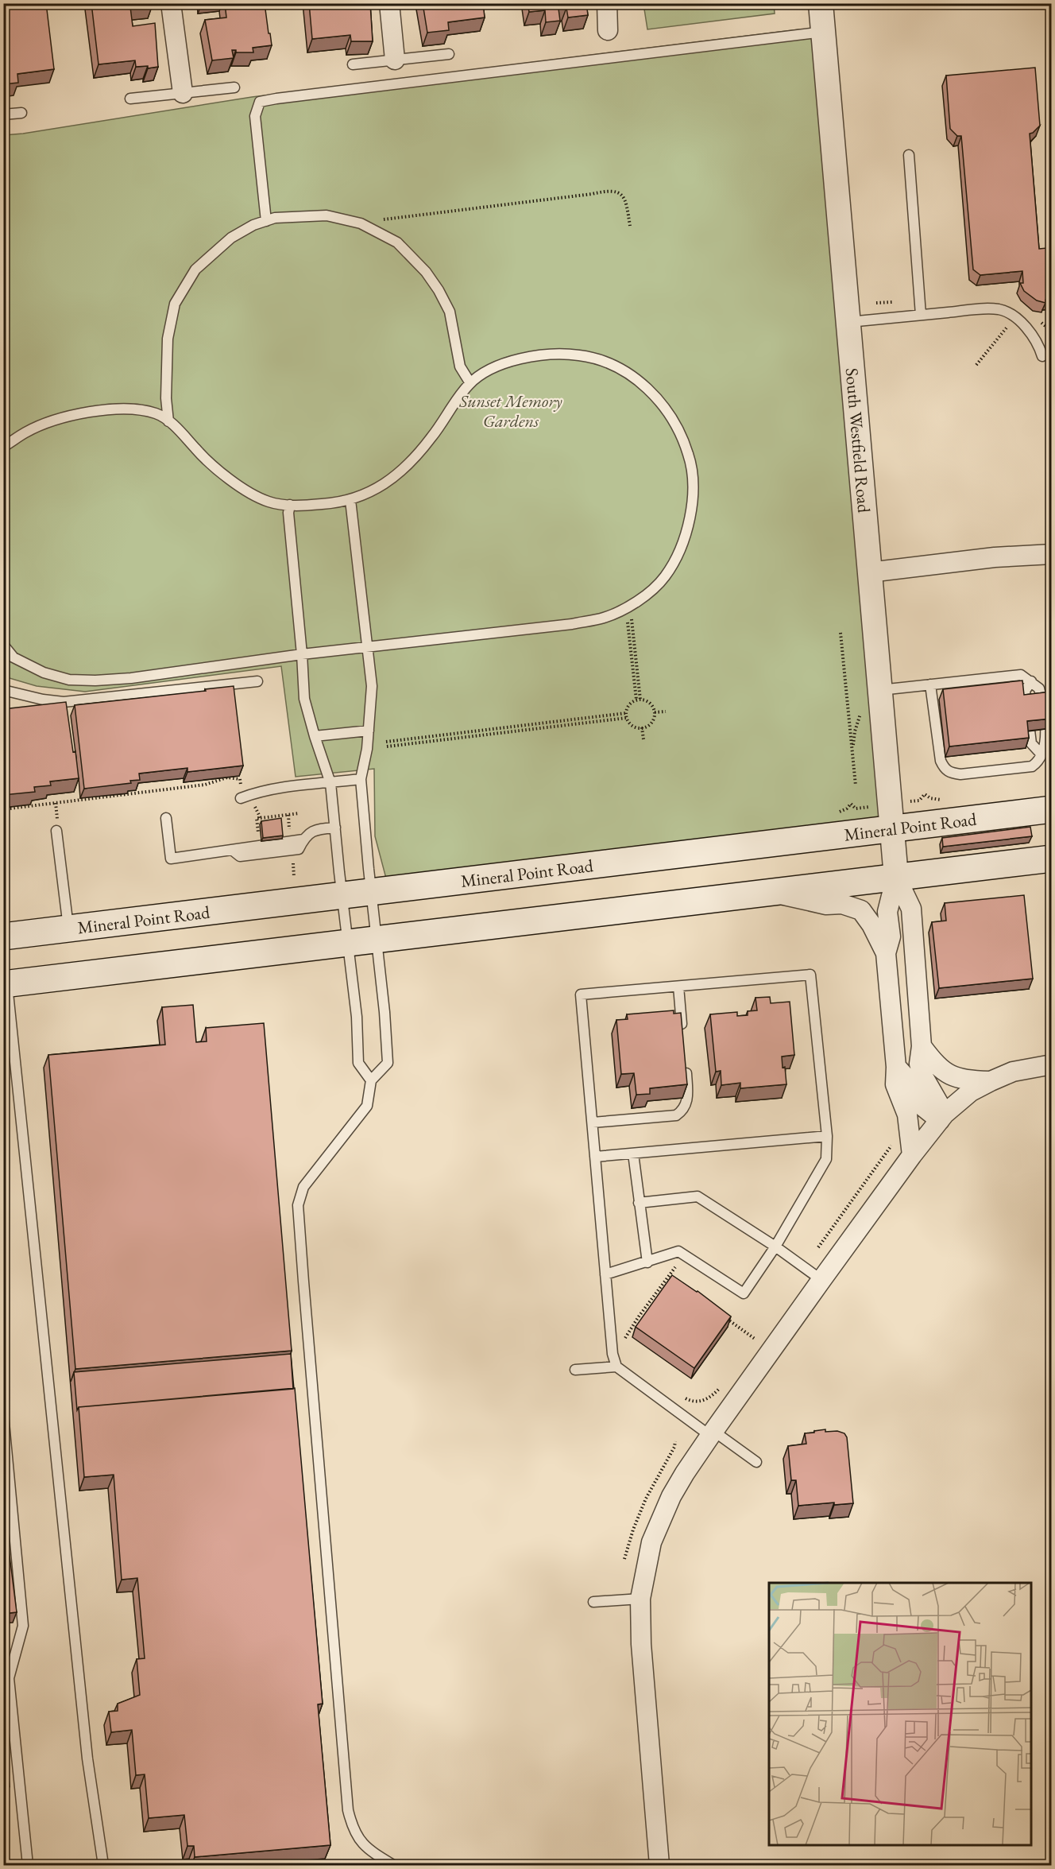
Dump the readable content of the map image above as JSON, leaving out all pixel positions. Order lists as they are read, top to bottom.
{
  "streets": {
    "main road": ["Mineral Point Road"],
    "street": ["South Westfield Road"]
  },
  "crossings": [
    ["South Westfield Road", "Mineral Point Road"]
  ],
  "parks": ["Sunset Memory Gardens"]
}
